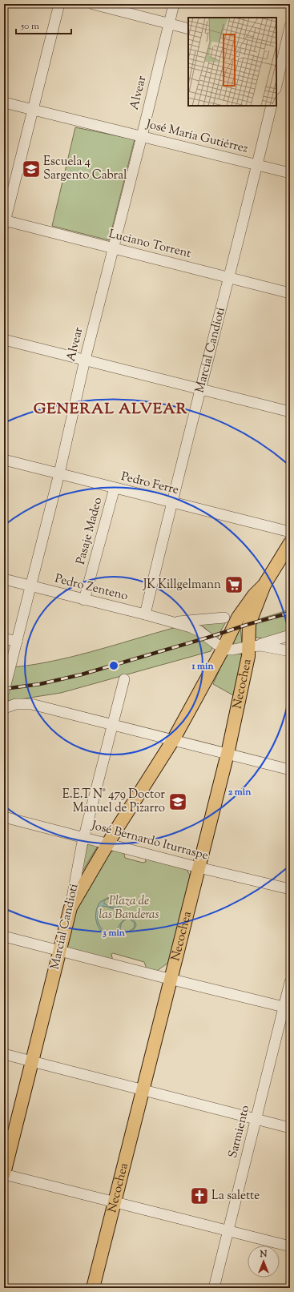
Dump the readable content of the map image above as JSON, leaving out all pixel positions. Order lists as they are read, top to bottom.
{
  "streets": {
    "main road": ["Marcial Candioti", "Necochea"],
    "street": [
      "Alvear",
      "José María Gutiérrez",
      "Luciano Torrent",
      "Pedro Ferre",
      "Pasaje Madeo",
      "Pedro Zenteno",
      "José Bernardo Iturraspe",
      "Sarmiento"
    ]
  },
  "crossings": [
    ["Alvear", "José María Gutiérrez"],
    ["Alvear", "Luciano Torrent"],
    ["Alvear", "Pedro Ferre"],
    ["Alvear", "Pedro Zenteno"],
    ["José María Gutiérrez", "Marcial Candioti"],
    ["Luciano Torrent", "Marcial Candioti"],
    ["Marcial Candioti", "Pedro Ferre"],
    ["Marcial Candioti", "Pedro Zenteno"],
    ["Marcial Candioti", "José Bernardo Iturraspe"],
    ["Pedro Ferre", "Pasaje Madeo"],
    ["Pasaje Madeo", "Pedro Zenteno"],
    ["Necochea", "José Bernardo Iturraspe"]
  ],
  "districts": ["GENERAL ALVEAR"],
  "parks": ["Plaza de las Banderas"],
  "places": {
    "school or university": ["Escuela 4 Sargento Cabral", "E.E.T N° 479 Doctor Manuel de Pizarro"],
    "supermarket": ["JK Killgelmann"],
    "church": ["La salette"]
  },
  "scale_bar": "50 m",
  "north": "top",
  "rings": ["1 min", "2 min", "3 min"]
}
